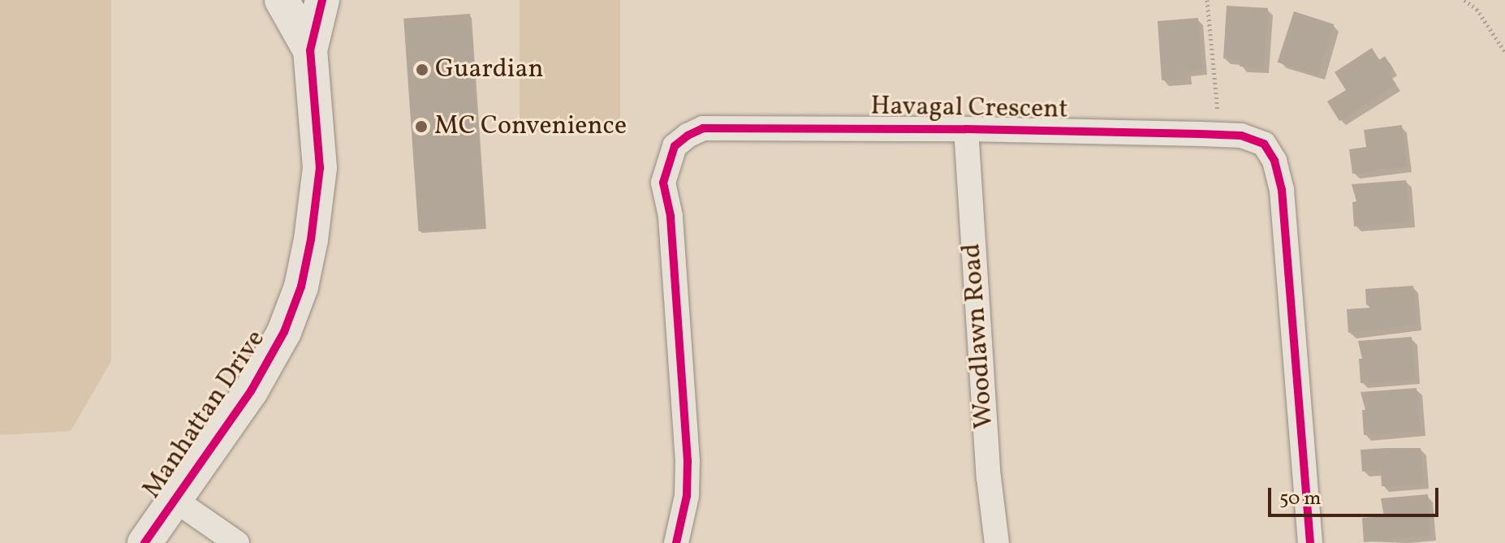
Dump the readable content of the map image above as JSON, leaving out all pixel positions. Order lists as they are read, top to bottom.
{
  "streets": {
    "street": ["Havagal Crescent", "Woodlawn Road", "Manhattan Drive"]
  },
  "crossings": [
    ["Havagal Crescent", "Woodlawn Road"]
  ],
  "places": ["Guardian", "MC Convenience"],
  "scale_bar": "50 m"
}
